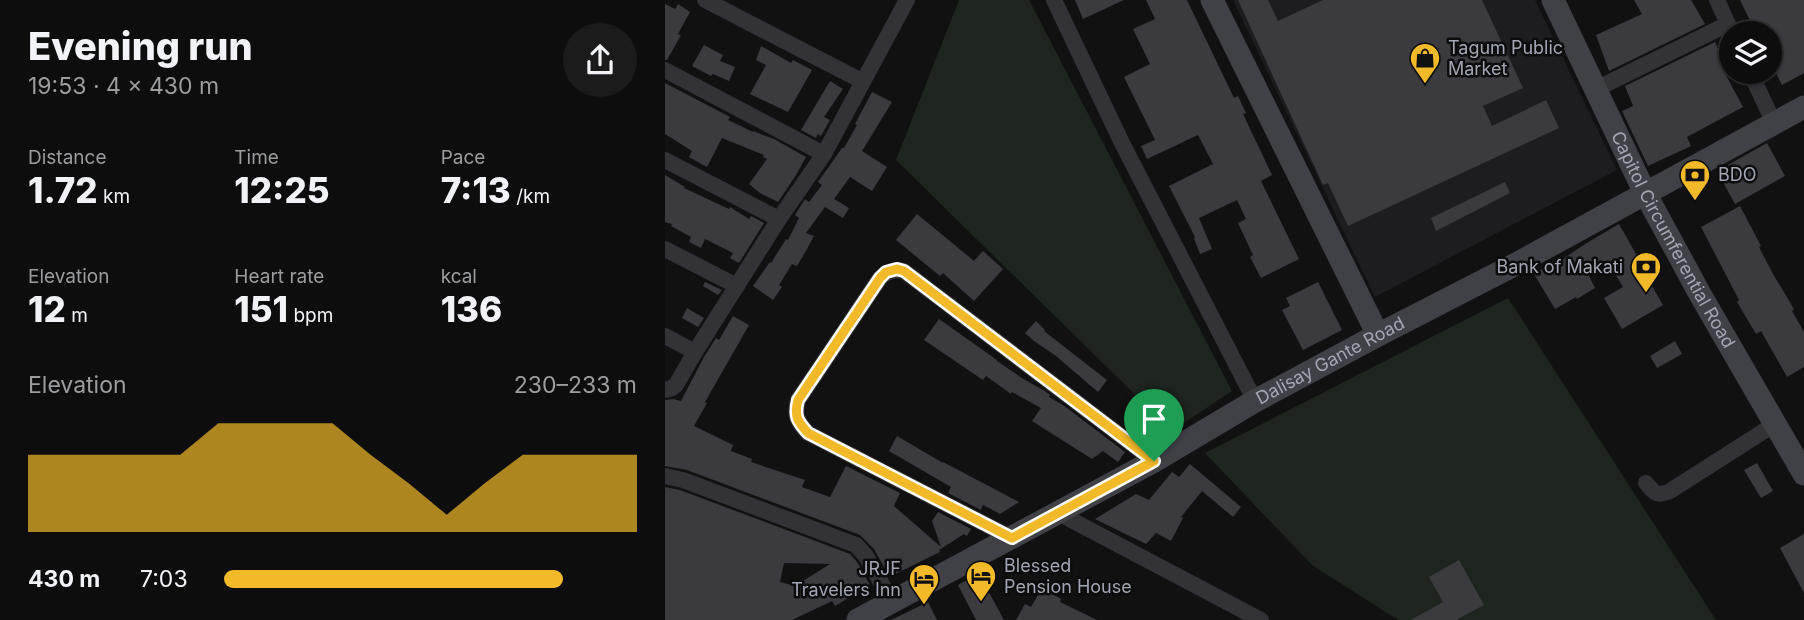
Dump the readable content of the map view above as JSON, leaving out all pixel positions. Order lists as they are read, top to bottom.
{
  "streets": {
    "main road": ["Capitol Circumferential Road", "Dalisay Gante Road"]
  },
  "crossings": [
    ["Capitol Circumferential Road", "Dalisay Gante Road"]
  ],
  "places": {
    "shop": ["Tagum Public Market"],
    "bank": ["BDO", "Bank of Makati"],
    "hotel": ["Blessed Pension House", "JRJF Travelers Inn"]
  },
  "page": {
    "heading": ["Evening run", "19:53 · 4 × 430 m"],
    "stats": [
      ["Distance", "1.72 km"],
      ["Time", "12:25"],
      ["Pace", "7:13 /km"],
      ["Elevation", "12 m"],
      ["Heart rate", "151 bpm"],
      ["kcal", "136"]
    ],
    "chart": ["Elevation", "230–233 m"],
    "list": [
      {
        "name": "430 m",
        "note": "7:03"
      }
    ]
  }
}
